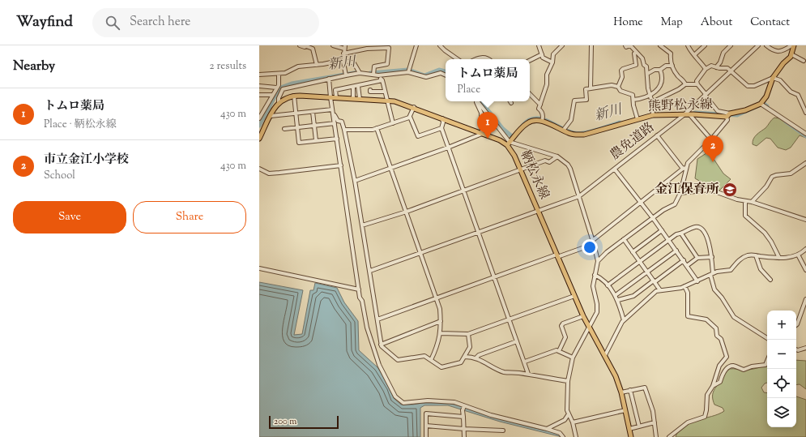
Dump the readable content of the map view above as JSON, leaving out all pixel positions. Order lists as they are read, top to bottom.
{
  "streets": {
    "main road": ["熊野松永線", "鞆松永線"],
    "street": ["農免道路"]
  },
  "crossings": [
    ["熊野松永線", "農免道路"],
    ["農免道路", "鞆松永線"]
  ],
  "water": ["新川"],
  "places": {
    "school or university": ["金江保育所"]
  },
  "scale_bar": "200 m",
  "page": {
    "header": "Wayfind",
    "search": "Search here",
    "nav": [
      "Home",
      "Map",
      "About",
      "Contact"
    ],
    "heading": ["Nearby", "2 results"],
    "popup": ["トムロ薬局", "Place"],
    "list": [
      {
        "mark": "1",
        "name": "トムロ薬局",
        "note": "Place · 鞆松永線",
        "value": "430 m"
      },
      {
        "mark": "2",
        "name": "市立金江小学校",
        "note": "School",
        "value": "430 m"
      }
    ],
    "pins": ["1", "2"],
    "buttons": ["Save", "Share"],
    "map_buttons": ["+", "−"],
    "scale": "200 m"
  }
}
